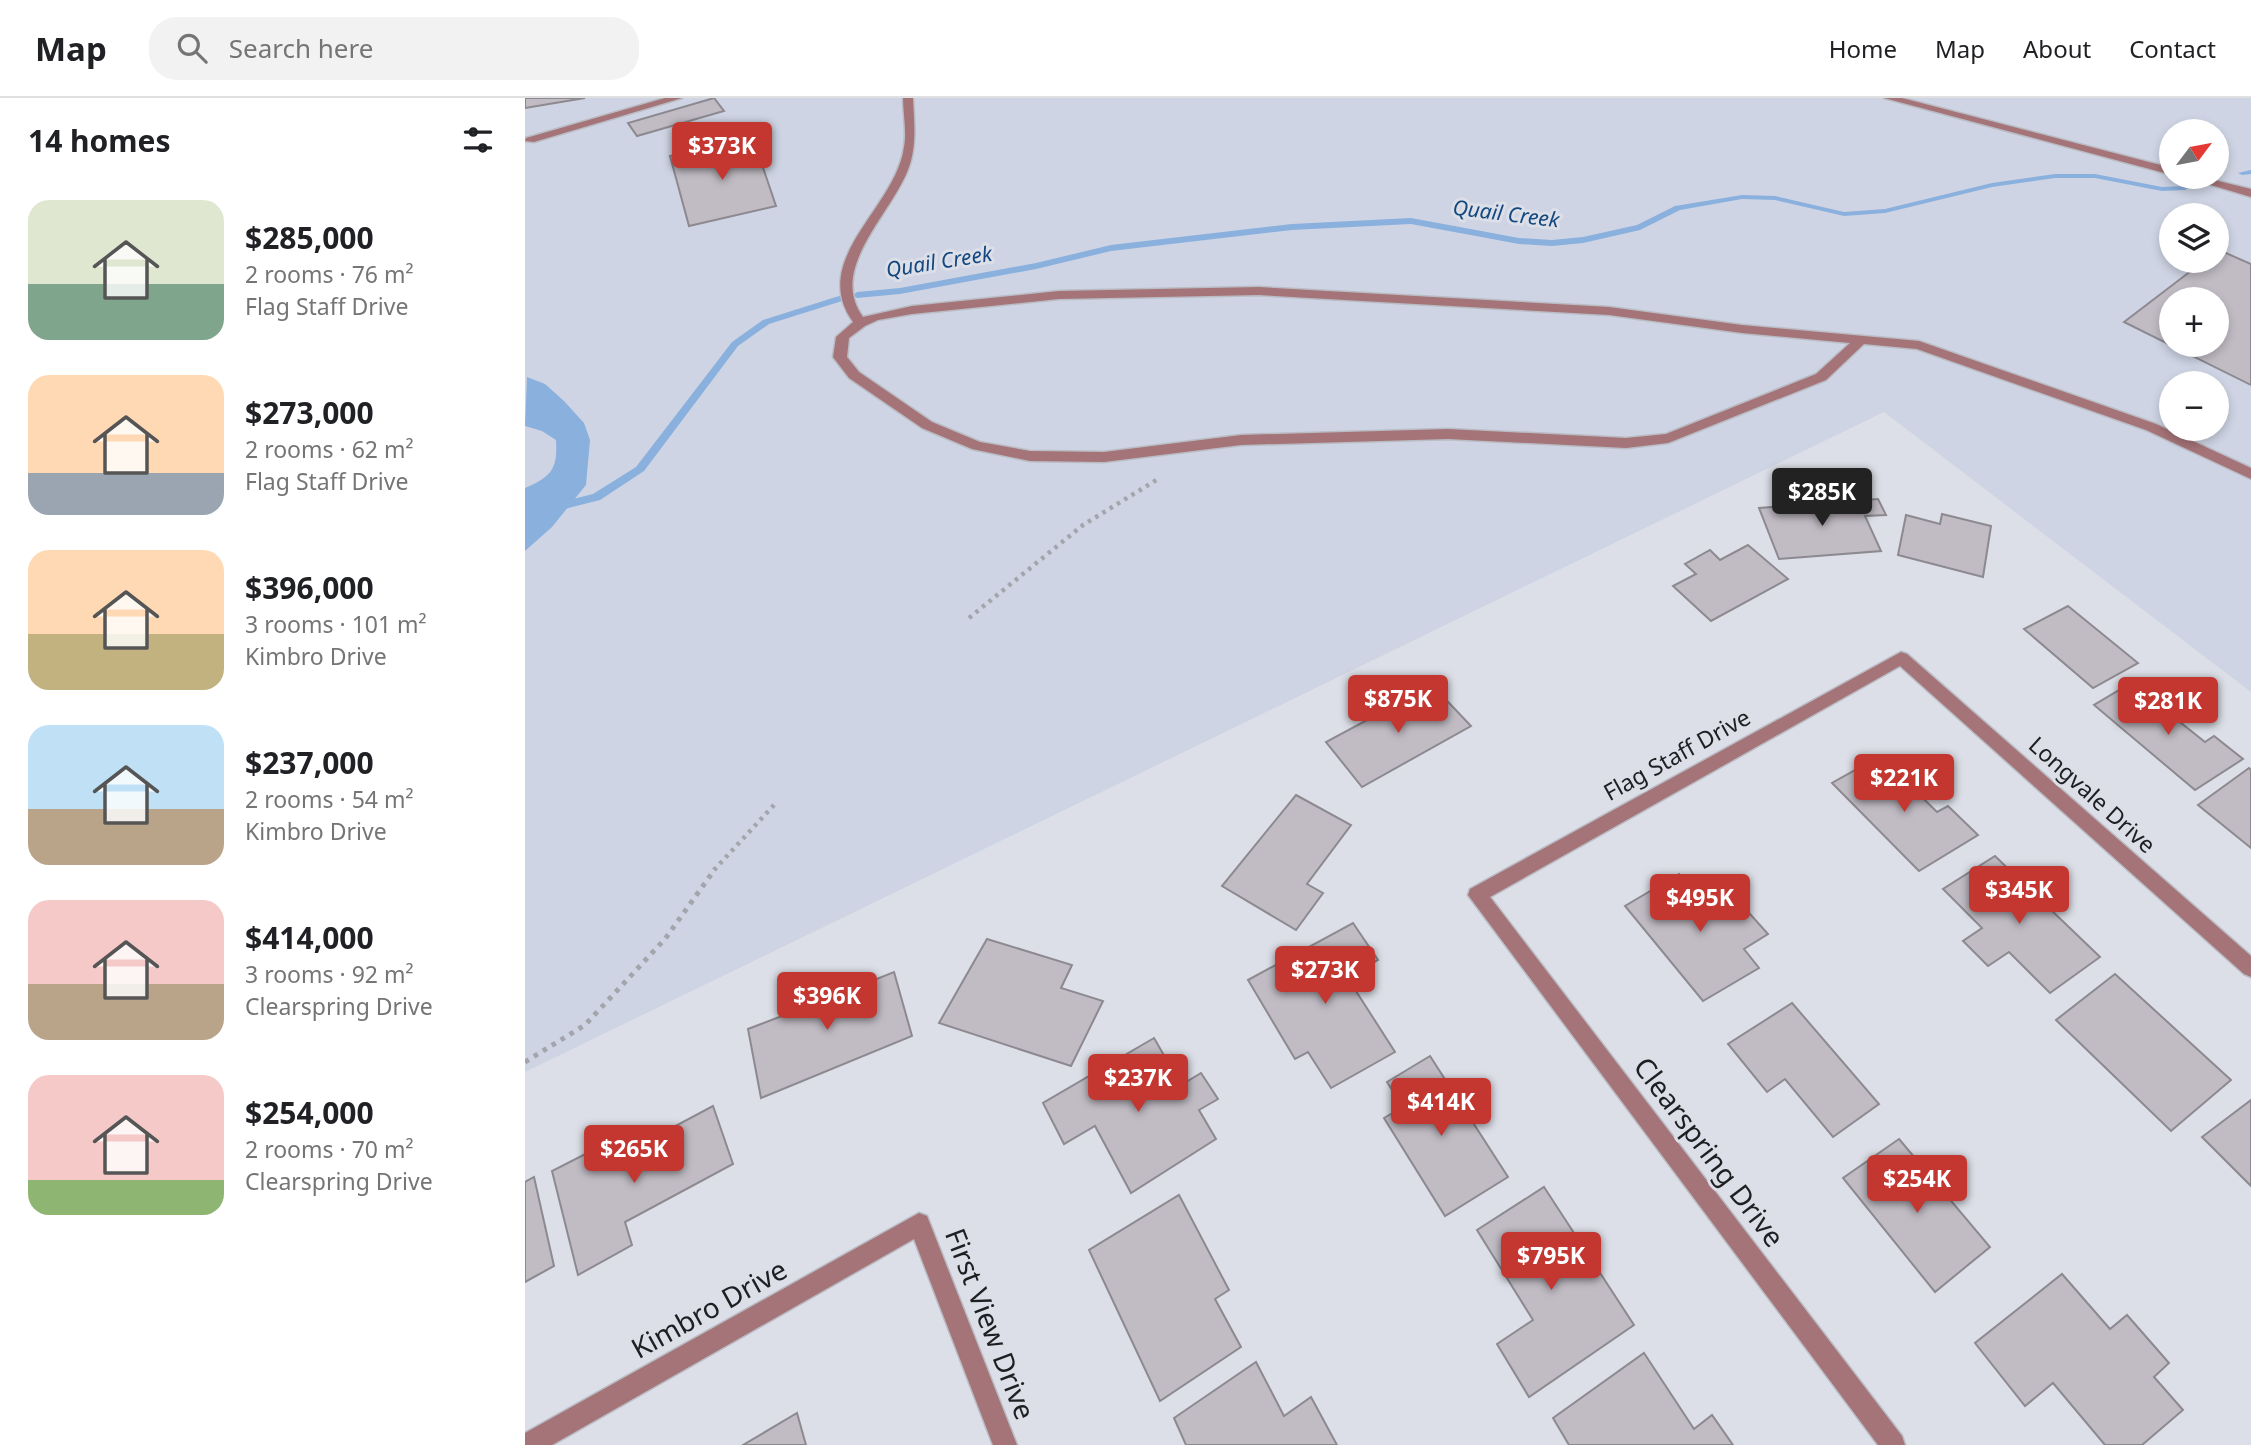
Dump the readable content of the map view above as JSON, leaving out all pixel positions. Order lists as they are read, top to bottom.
{
  "streets": {
    "street": [
      "Flag Staff Drive",
      "Longvale Drive",
      "Clearspring Drive",
      "Kimbro Drive",
      "First View Drive"
    ]
  },
  "crossings": [
    ["Flag Staff Drive", "Longvale Drive"],
    ["Flag Staff Drive", "Clearspring Drive"],
    ["Kimbro Drive", "First View Drive"]
  ],
  "water": ["Quail Creek"],
  "north": "top right",
  "page": {
    "header": "Map",
    "search": "Search here",
    "nav": [
      "Home",
      "Map",
      "About",
      "Contact"
    ],
    "heading": "14 homes",
    "map_buttons": ["+", "−"],
    "price": [
      "$373K",
      "$285K",
      "$875K",
      "$281K",
      "$221K",
      "$345K",
      "$495K",
      "$273K",
      "$396K",
      "$237K",
      "$414K",
      "$265K",
      "$254K",
      "$795K"
    ],
    "list": [
      {
        "name": "$285,000",
        "note": "2 rooms · 76 m² · Flag Staff Drive"
      },
      {
        "name": "$273,000",
        "note": "2 rooms · 62 m² · Flag Staff Drive"
      },
      {
        "name": "$396,000",
        "note": "3 rooms · 101 m² · Kimbro Drive"
      },
      {
        "name": "$237,000",
        "note": "2 rooms · 54 m² · Kimbro Drive"
      },
      {
        "name": "$414,000",
        "note": "3 rooms · 92 m² · Clearspring Drive"
      },
      {
        "name": "$254,000",
        "note": "2 rooms · 70 m² · Clearspring Drive"
      }
    ]
  }
}
